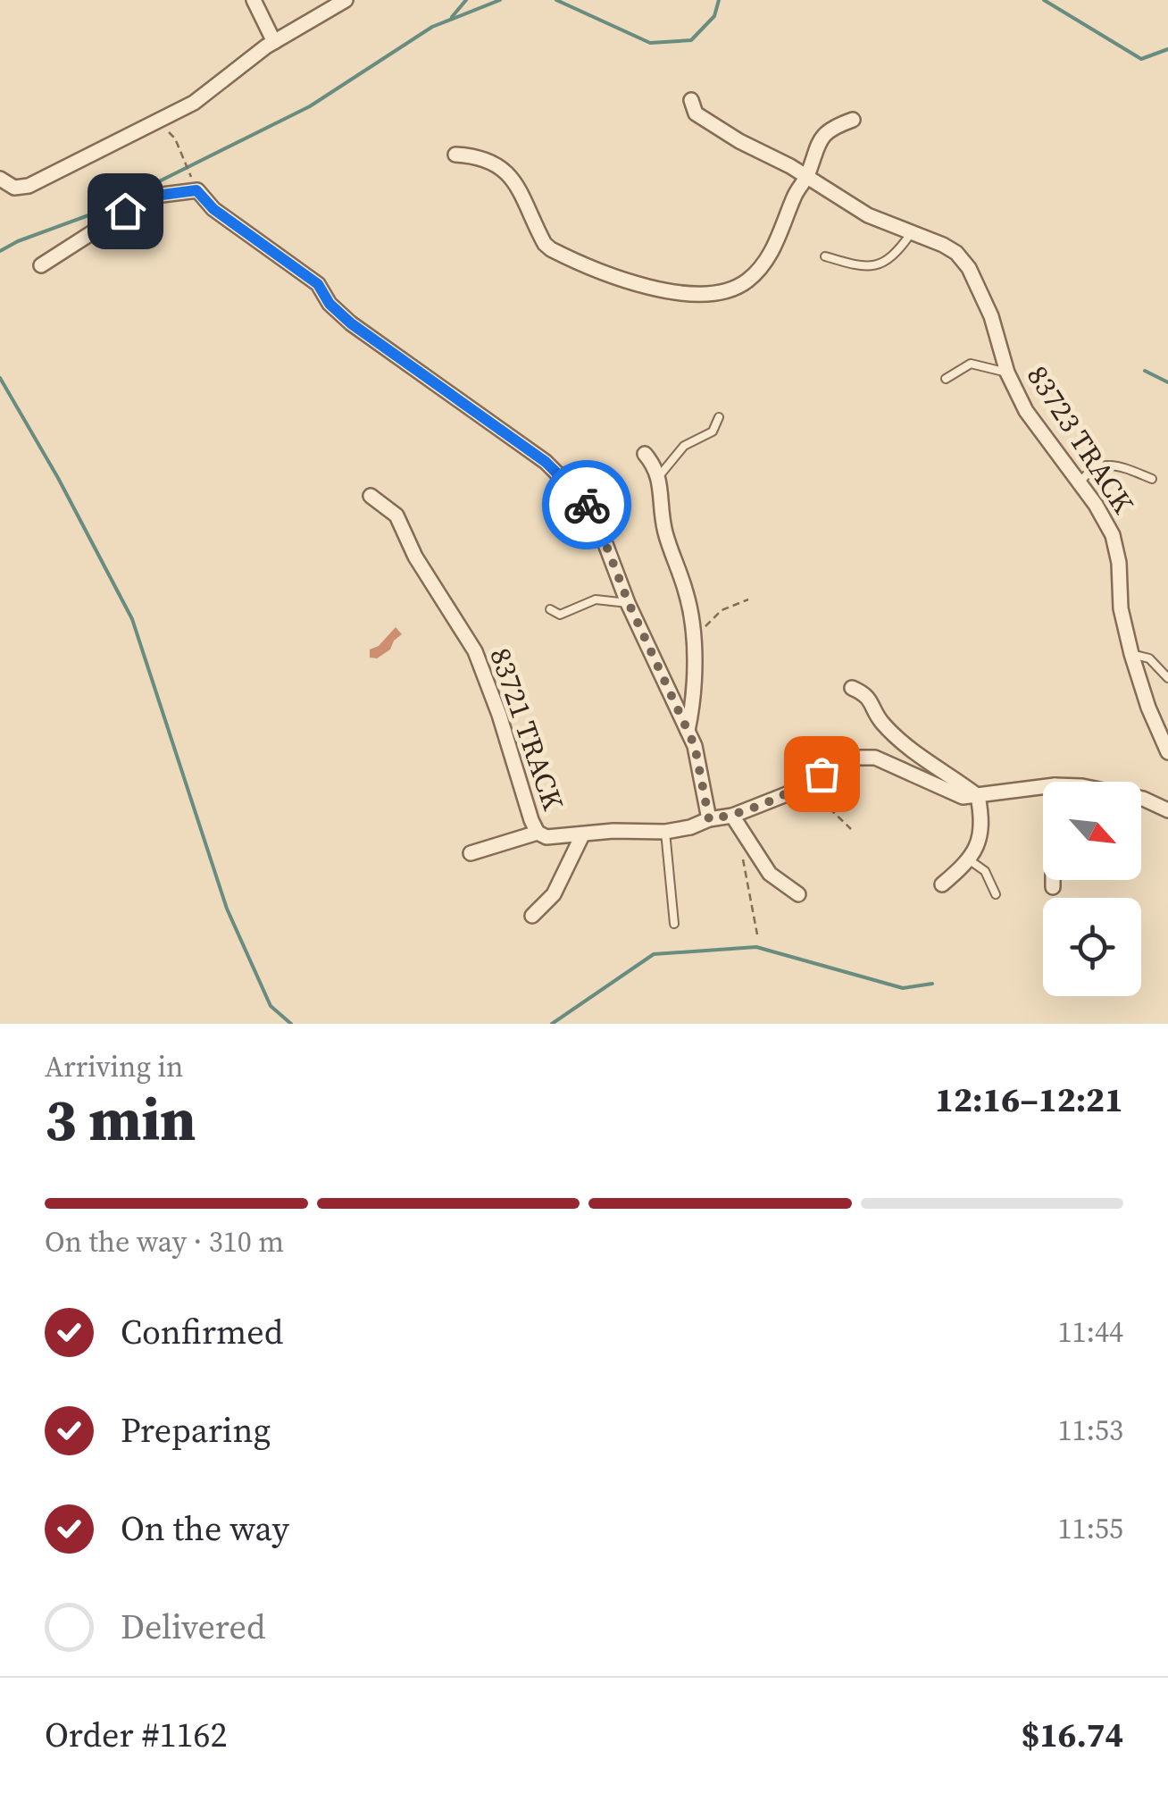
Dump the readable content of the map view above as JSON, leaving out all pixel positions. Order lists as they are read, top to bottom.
{
  "streets": {
    "street": ["83723 TRACK", "83721 TRACK"]
  },
  "north": "bottom right",
  "page": {
    "heading": ["3 min", "Arriving in", "12:16–12:21"],
    "panel": ["Order #1162", "$16.74"],
    "bar": "On the way · 310 m",
    "list": [
      ["Confirmed", "11:44"],
      ["Preparing", "11:53"],
      ["On the way", "11:55"],
      "Delivered"
    ]
  }
}
